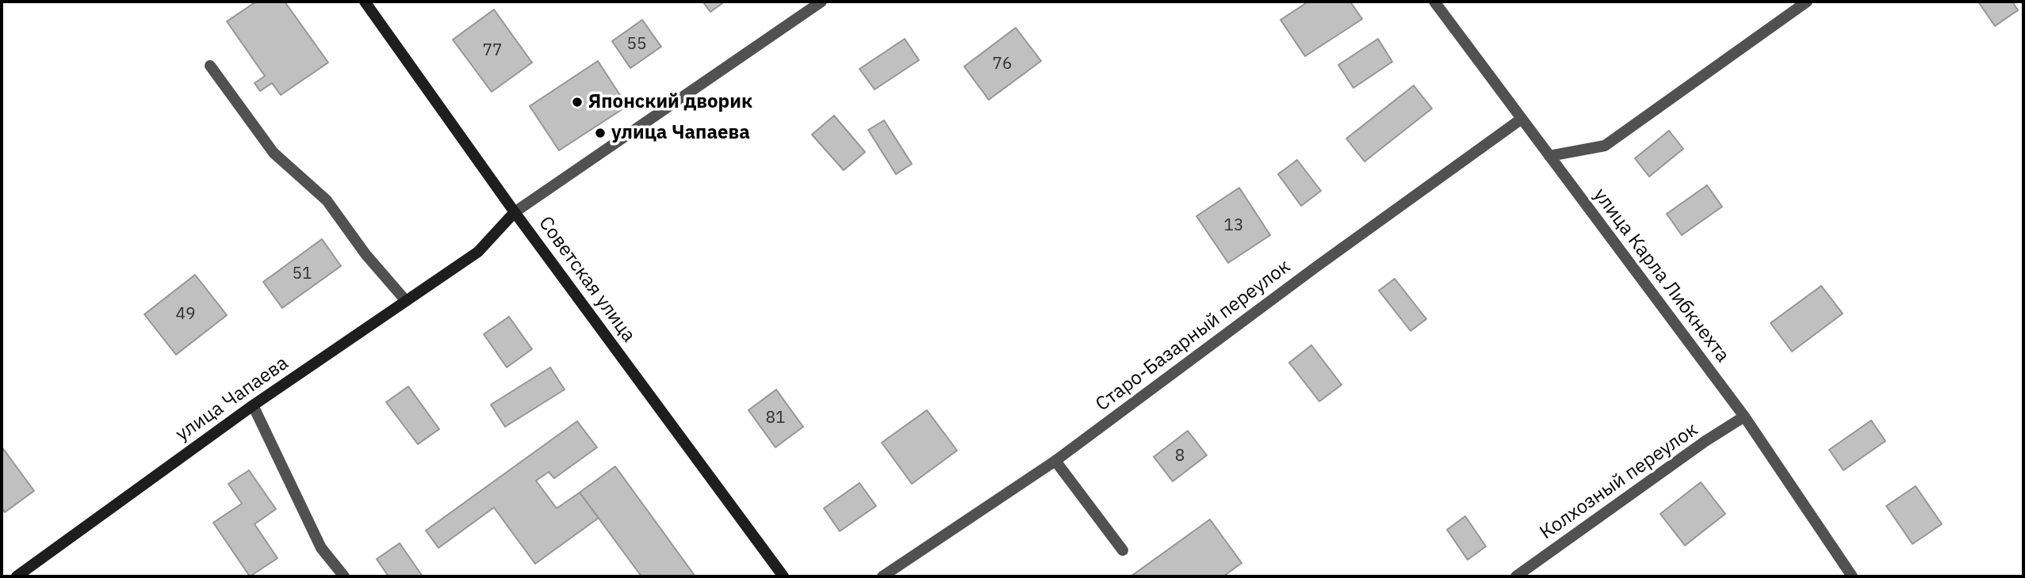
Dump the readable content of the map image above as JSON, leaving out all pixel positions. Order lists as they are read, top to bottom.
{
  "streets": {
    "street": [
      "улица Карла Либкнехта",
      "Советская улица",
      "Старо-Базарный переулок",
      "улица Чапаева",
      "Колхозный переулок"
    ]
  },
  "crossings": [
    ["улица Карла Либкнехта", "Старо-Базарный переулок"],
    ["улица Карла Либкнехта", "Колхозный переулок"],
    ["Советская улица", "улица Чапаева"]
  ],
  "places": ["Японский дворик", "улица Чапаева"],
  "house_numbers": [
    "55",
    "77",
    "76",
    "13",
    "51",
    "49",
    "81",
    "8"
  ]
}
